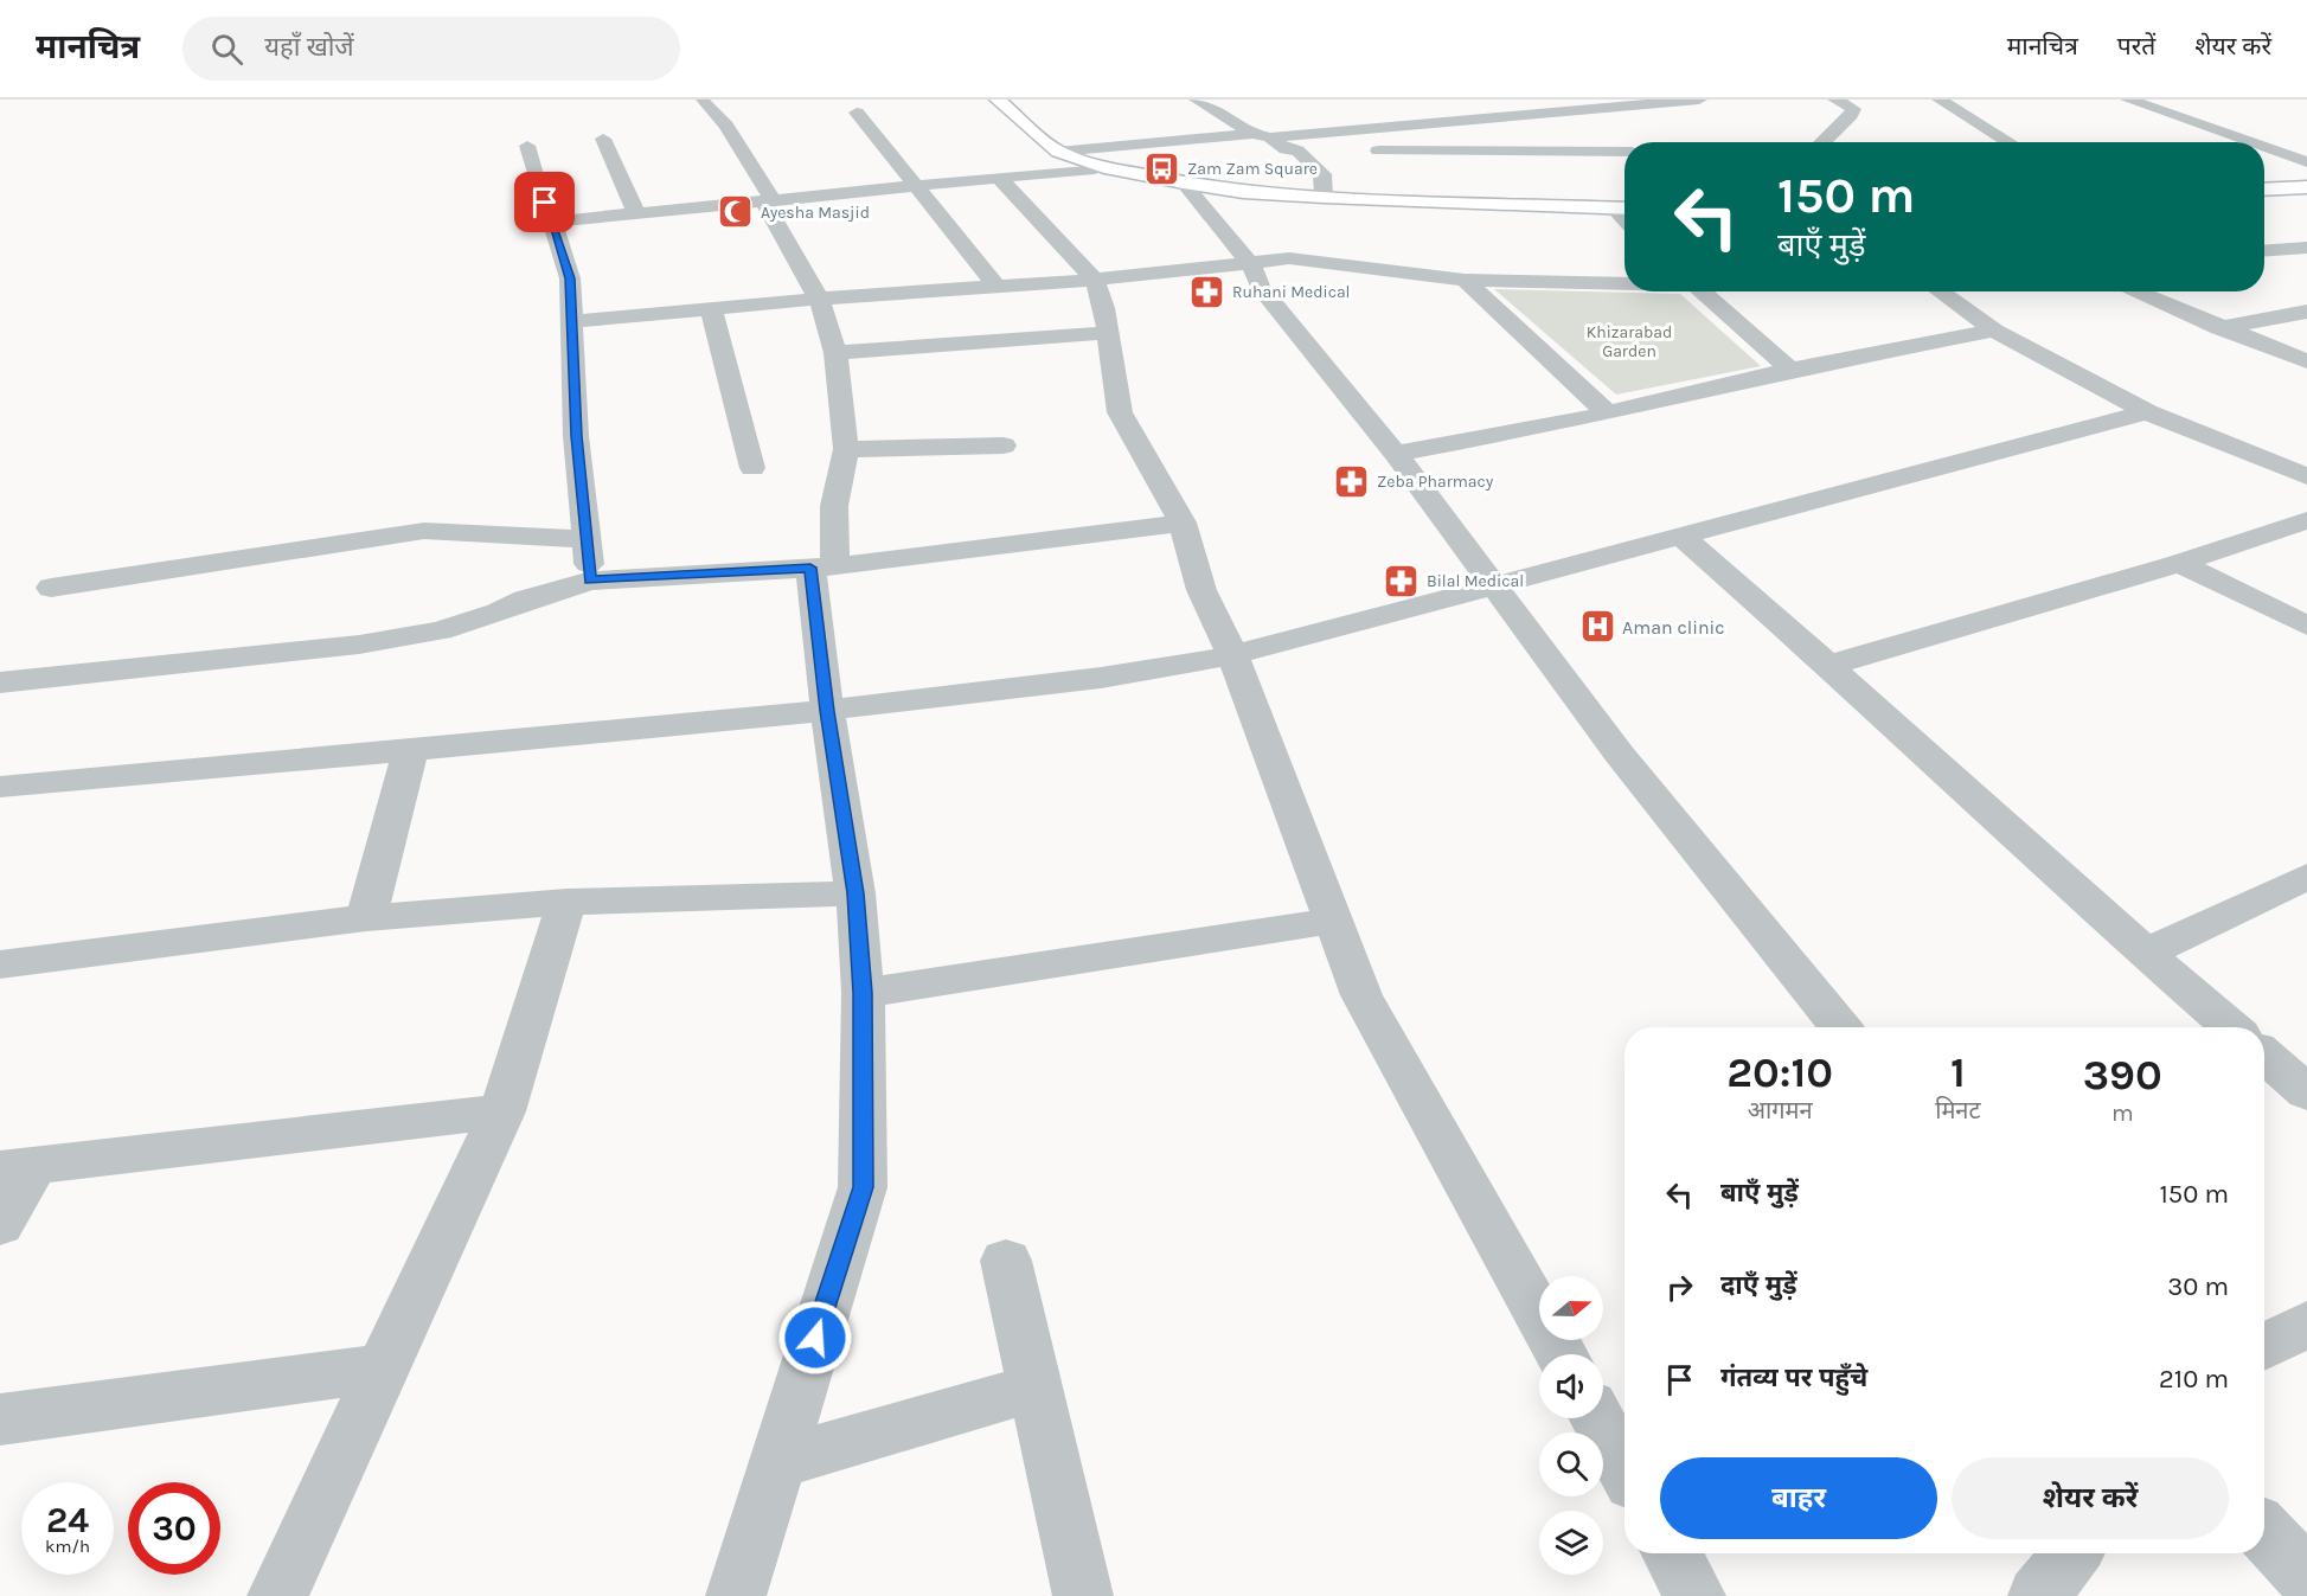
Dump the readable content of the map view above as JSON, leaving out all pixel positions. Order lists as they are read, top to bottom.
{
  "parks": ["Khizarabad Garden"],
  "places": {
    "bus stop": ["Zam Zam Square"],
    "mosque": ["Ayesha Masjid"],
    "pharmacy": ["Ruhani Medical", "Zeba Pharmacy", "Bilal Medical"],
    "hospital": ["Aman clinic"]
  },
  "north": "right",
  "page": {
    "header": "मानचित्र",
    "search": "यहाँ खोजें",
    "nav": ["मानचित्र", "परतें", "शेयर करें"],
    "turn": ["150 m", "बाएँ मुड़ें"],
    "eta": [
      "20:10",
      "आगमन",
      "1",
      "मिनट",
      "390",
      "m"
    ],
    "list": [
      {
        "name": "बाएँ मुड़ें",
        "value": "150 m"
      },
      {
        "name": "दाएँ मुड़ें",
        "value": "30 m"
      },
      {
        "name": "गंतव्य पर पहुँचे",
        "value": "210 m"
      }
    ],
    "buttons": ["बाहर", "शेयर करें"],
    "speed": "24 km/h",
    "limit": "30"
  }
}
